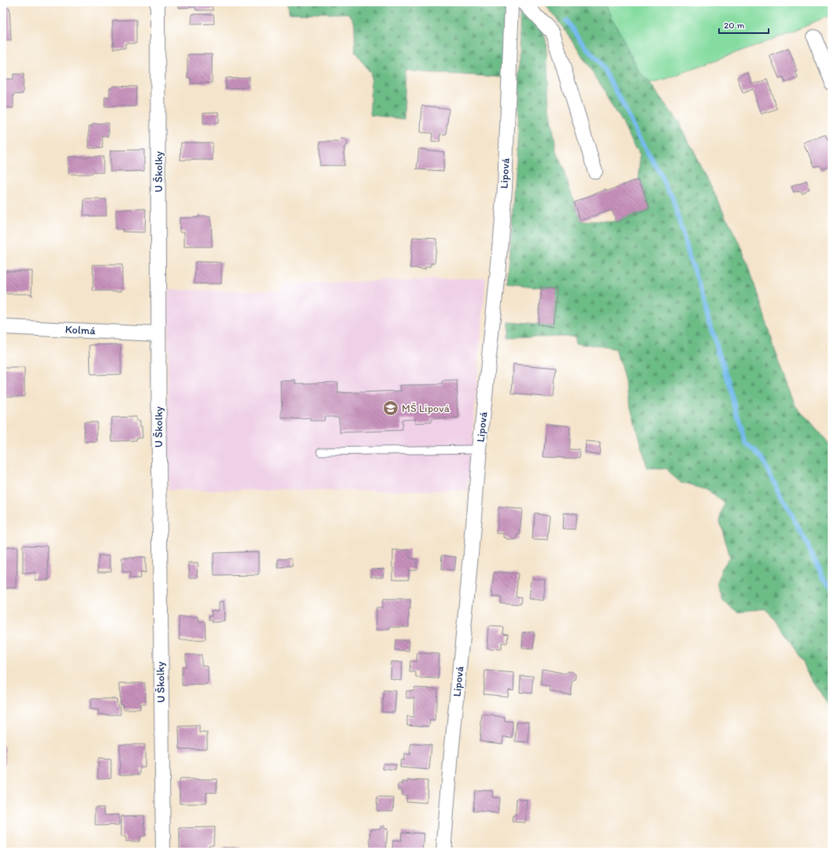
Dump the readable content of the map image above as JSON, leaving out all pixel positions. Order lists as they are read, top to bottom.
{
  "streets": {
    "street": ["U Školky", "Lipová", "Kolmá"]
  },
  "crossings": [
    ["U Školky", "Kolmá"]
  ],
  "places": {
    "school or university": ["MŠ Lipová"]
  },
  "scale_bar": "20 m"
}
